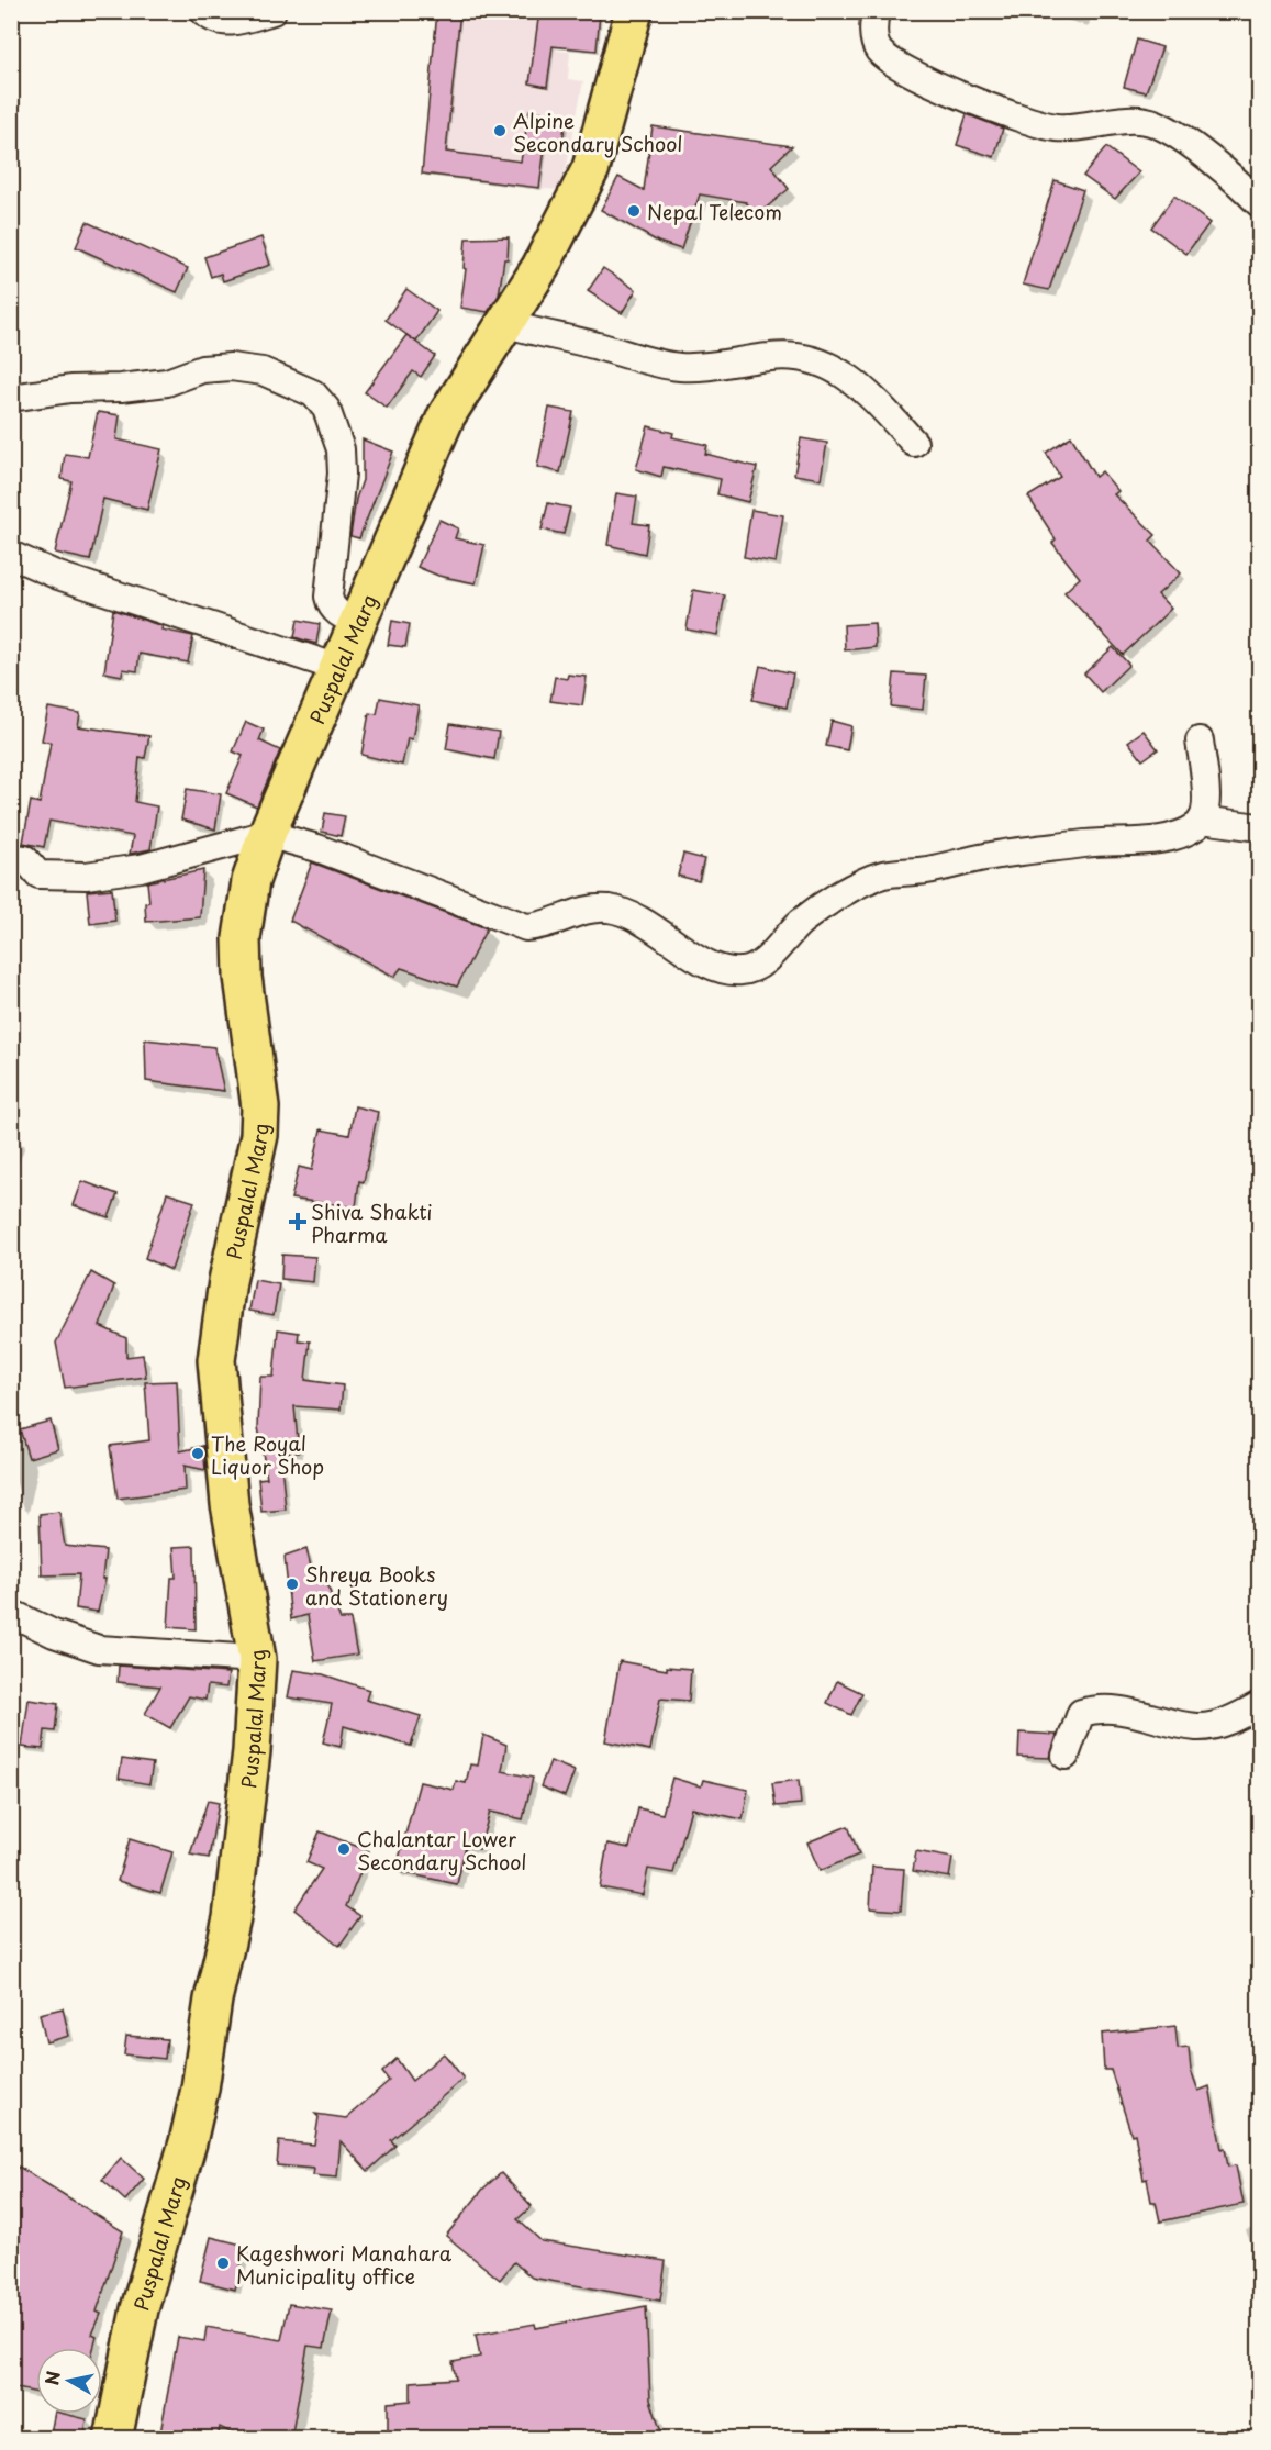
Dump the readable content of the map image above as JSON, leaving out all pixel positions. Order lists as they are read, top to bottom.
{
  "streets": {
    "main road": ["Puspalal Marg"]
  },
  "places": {
    "other": [
      "Alpine Secondary School",
      "Nepal Telecom",
      "The Royal Liquor Shop",
      "Shreya Books and Stationery",
      "Chalantar Lower Secondary School",
      "Kageshwori Manahara Municipality office"
    ],
    "health": ["Shiva Shakti Pharma"]
  },
  "north": "left"
}
